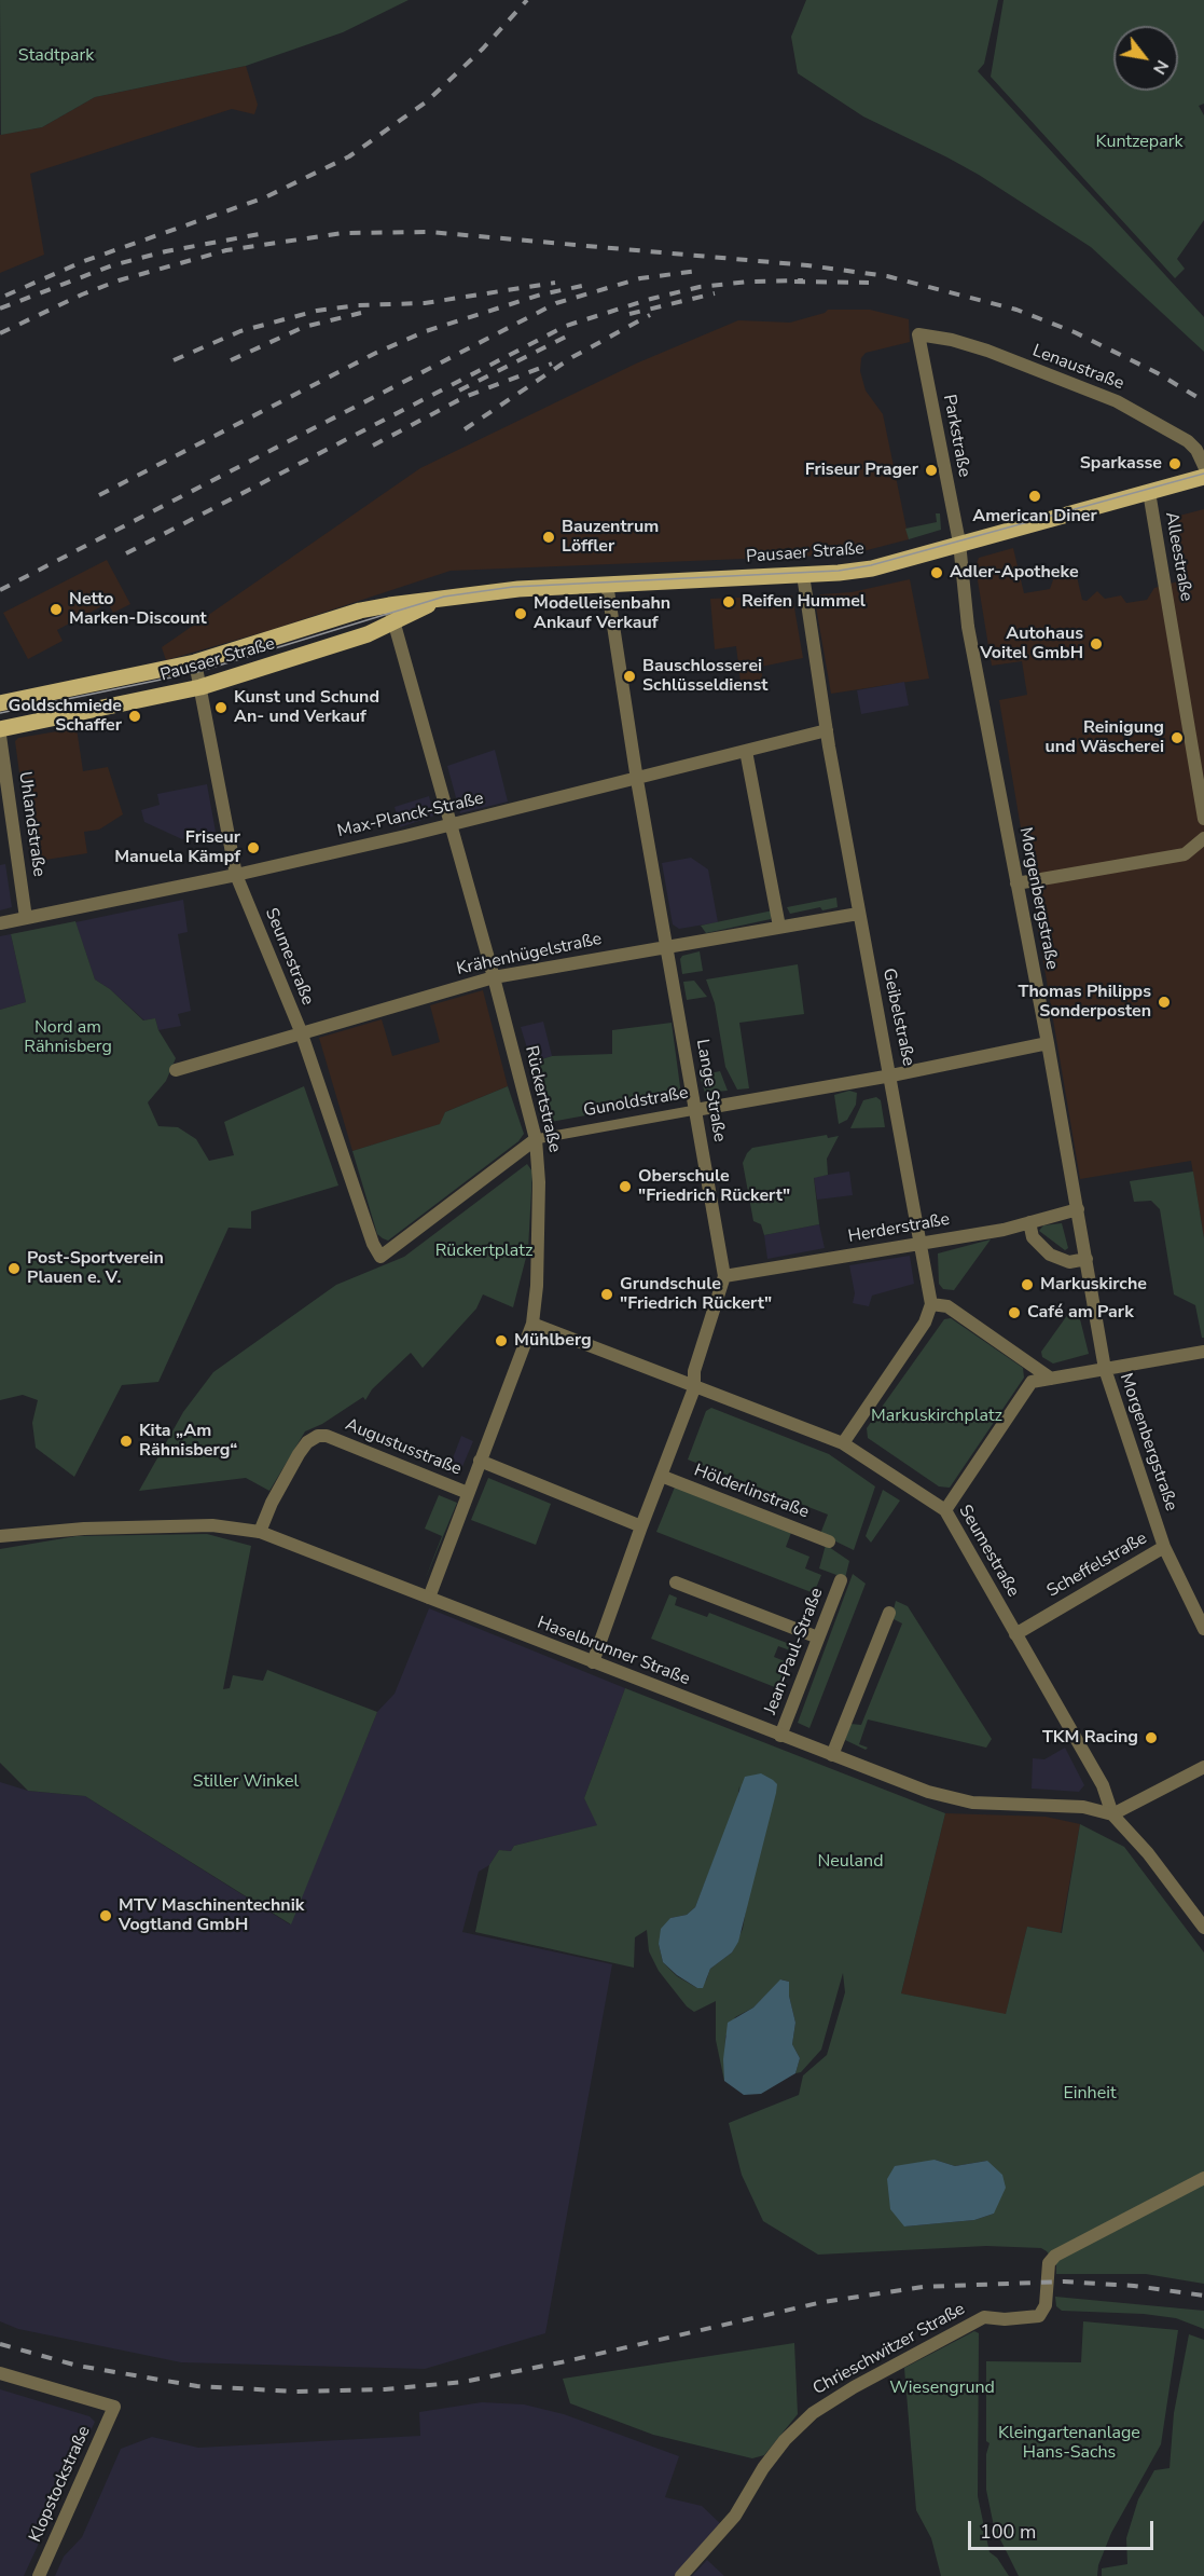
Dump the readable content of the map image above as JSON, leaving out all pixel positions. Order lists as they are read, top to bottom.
{
  "streets": {
    "main road": ["Pausaer Straße"],
    "street": [
      "Lenaustraße",
      "Parkstraße",
      "Alleestraße",
      "Max-Planck-Straße",
      "Uhlandstraße",
      "Morgenbergstraße",
      "Krähenhügelstraße",
      "Seumestraße",
      "Geibelstraße",
      "Lange Straße",
      "Rückertstraße",
      "Gunoldstraße",
      "Herderstraße",
      "Augustusstraße",
      "Hölderlinstraße",
      "Scheffelstraße",
      "Haselbrunner Straße",
      "Jean-Paul-Straße",
      "Chrieschwitzer Straße",
      "Klopstockstraße"
    ]
  },
  "crossings": [
    ["Lenaustraße", "Parkstraße"],
    ["Parkstraße", "Pausaer Straße"],
    ["Parkstraße", "Morgenbergstraße"],
    ["Pausaer Straße", "Alleestraße"],
    ["Pausaer Straße", "Morgenbergstraße"],
    ["Pausaer Straße", "Seumestraße"],
    ["Pausaer Straße", "Geibelstraße"],
    ["Pausaer Straße", "Lange Straße"],
    ["Pausaer Straße", "Rückertstraße"],
    ["Max-Planck-Straße", "Uhlandstraße"],
    ["Max-Planck-Straße", "Seumestraße"],
    ["Max-Planck-Straße", "Geibelstraße"],
    ["Max-Planck-Straße", "Lange Straße"],
    ["Max-Planck-Straße", "Rückertstraße"],
    ["Morgenbergstraße", "Gunoldstraße"],
    ["Morgenbergstraße", "Herderstraße"],
    ["Morgenbergstraße", "Scheffelstraße"],
    ["Krähenhügelstraße", "Seumestraße"],
    ["Krähenhügelstraße", "Geibelstraße"],
    ["Krähenhügelstraße", "Lange Straße"],
    ["Krähenhügelstraße", "Rückertstraße"],
    ["Seumestraße", "Lange Straße"],
    ["Seumestraße", "Rückertstraße"],
    ["Seumestraße", "Gunoldstraße"],
    ["Seumestraße", "Scheffelstraße"],
    ["Seumestraße", "Haselbrunner Straße"],
    ["Geibelstraße", "Gunoldstraße"],
    ["Geibelstraße", "Herderstraße"],
    ["Lange Straße", "Gunoldstraße"],
    ["Lange Straße", "Herderstraße"],
    ["Lange Straße", "Hölderlinstraße"],
    ["Lange Straße", "Haselbrunner Straße"],
    ["Rückertstraße", "Gunoldstraße"],
    ["Rückertstraße", "Augustusstraße"],
    ["Rückertstraße", "Haselbrunner Straße"],
    ["Augustusstraße", "Haselbrunner Straße"],
    ["Haselbrunner Straße", "Jean-Paul-Straße"]
  ],
  "parks": [
    "Stadtpark",
    "Kuntzepark",
    "Nord am Rähnisberg",
    "Rückertplatz",
    "Markuskirchplatz",
    "Stiller Winkel",
    "Neuland",
    "Einheit",
    "Wiesengrund",
    "Kleingartenanlage Hans-Sachs"
  ],
  "places": [
    "Sparkasse",
    "Friseur Prager",
    "American Diner",
    "Bauzentrum Löffler",
    "Adler-Apotheke",
    "Reifen Hummel",
    "Netto Marken-Discount",
    "Modelleisenbahn Ankauf Verkauf",
    "Autohaus Voitel GmbH",
    "Bauschlosserei Schlüsseldienst",
    "Kunst und Schund An- und Verkauf",
    "Goldschmiede Schaffer",
    "Reinigung und Wäscherei",
    "Friseur Manuela Kämpf",
    "Thomas Philipps Sonderposten",
    "Oberschule \"Friedrich Rückert\"",
    "Post-Sportverein Plauen e. V.",
    "Markuskirche",
    "Grundschule \"Friedrich Rückert\"",
    "Café am Park",
    "Mühlberg",
    "Kita „Am Rähnisberg“",
    "TKM Racing",
    "MTV Maschinentechnik Vogtland GmbH"
  ],
  "scale_bar": "100 m",
  "north": "bottom right"
}
